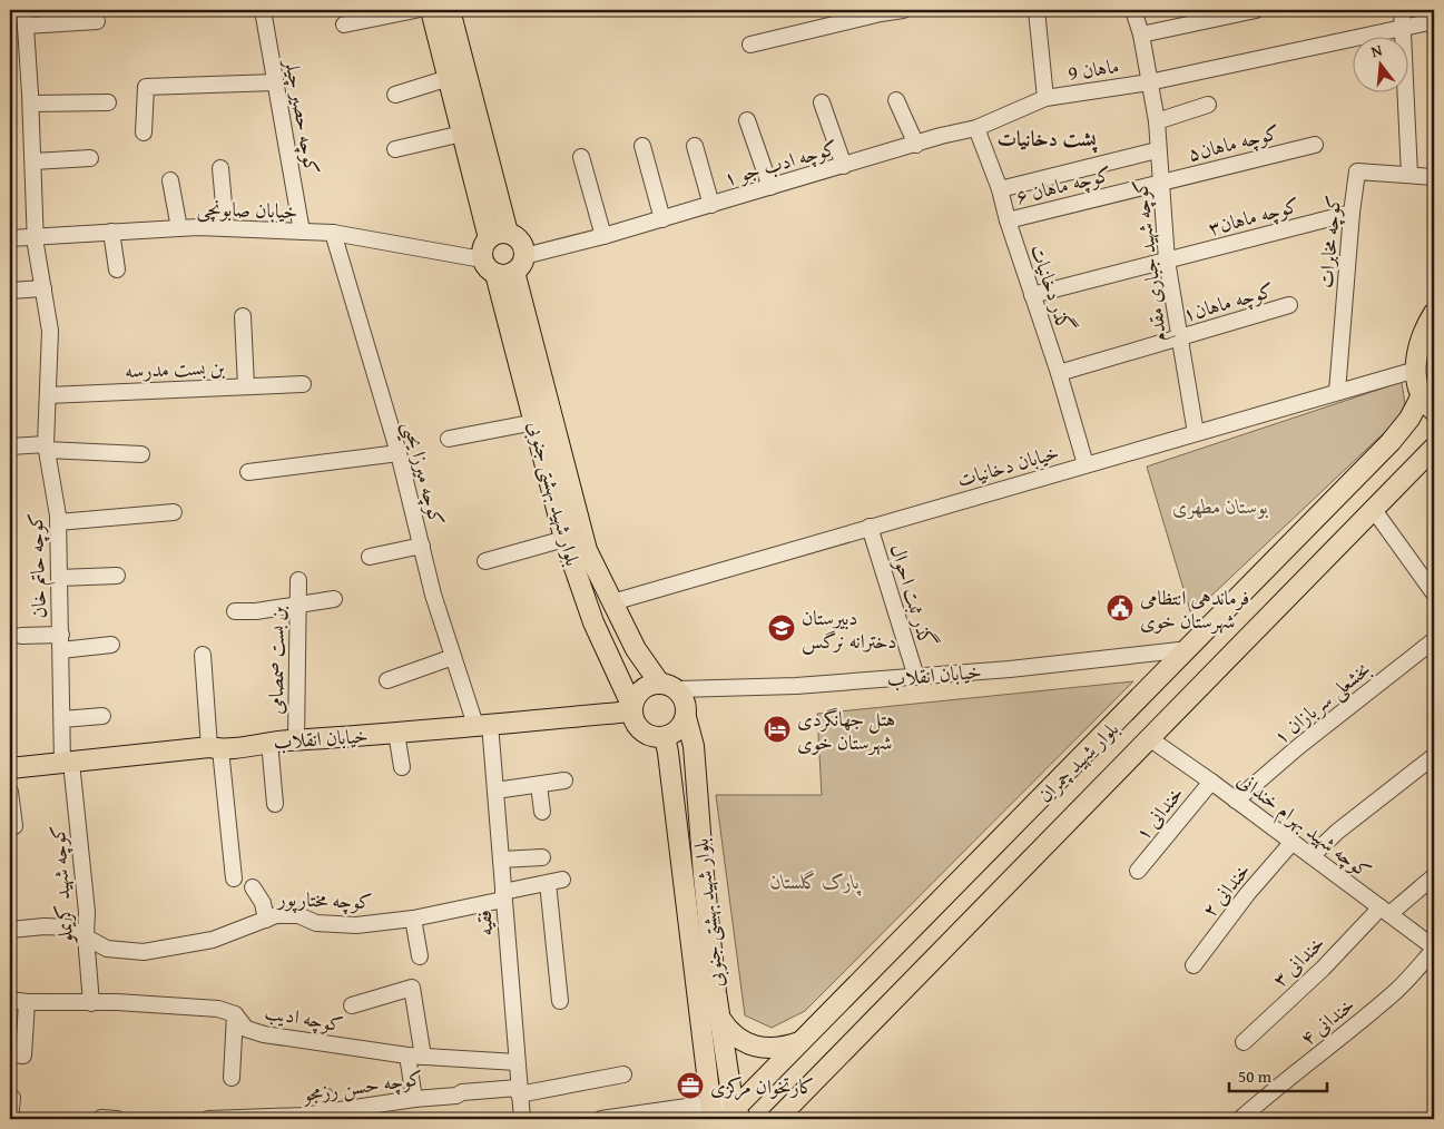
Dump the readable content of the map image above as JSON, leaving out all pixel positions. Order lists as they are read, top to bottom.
{
  "streets": {
    "main road": ["بلوار شهید بهشتی جنوبی", "خیابان انقلاب", "بلوار شهید چمران"],
    "street": [
      "ماهان 9",
      "کوچه حصیر چیلر",
      "کوچه ماهان۵",
      "کوچه ادب جو ۱",
      "کوچه ماهان ۶",
      "خیابان صابونچی",
      "کوچه ماهان۳",
      "کوچه مخابرات",
      "کوچه شهید جباری مقدم",
      "گذر دخانیات",
      "کوچه ماهان۱",
      "بن بست مدرسه",
      "خیابان دخانیات",
      "کوچه میرزا یحیی",
      "کوچه حاتم خان",
      "گذر ثبت احوال",
      "بن بست صمصامی",
      "بخشعلی سربازان ۱",
      "خندانی ۱",
      "کوچه شهید بهرام خندانی",
      "کوچه شهید کریملو",
      "خندانی ۲",
      "کوچه مختارپور",
      "فقیه",
      "خندانی ۳",
      "کوچه ادیب",
      "خندانی ۴",
      "کوچه حسن رزمجو"
    ]
  },
  "crossings": [
    ["ماهان 9", "کوچه ادب جو ۱"],
    ["ماهان 9", "کوچه شهید جباری مقدم"],
    ["کوچه حصیر چیلر", "خیابان صابونچی"],
    ["کوچه ماهان۵", "کوچه ماهان ۶"],
    ["کوچه ماهان۵", "کوچه شهید جباری مقدم"],
    ["کوچه ادب جو ۱", "خیابان صابونچی"],
    ["کوچه ادب جو ۱", "گذر دخانیات"],
    ["کوچه ادب جو ۱", "بلوار شهید بهشتی جنوبی"],
    ["کوچه ماهان ۶", "کوچه شهید جباری مقدم"],
    ["کوچه ماهان ۶", "گذر دخانیات"],
    ["خیابان صابونچی", "کوچه میرزا یحیی"],
    ["خیابان صابونچی", "بلوار شهید بهشتی جنوبی"],
    ["خیابان صابونچی", "کوچه حاتم خان"],
    ["کوچه ماهان۳", "کوچه مخابرات"],
    ["کوچه ماهان۳", "کوچه شهید جباری مقدم"],
    ["کوچه ماهان۳", "گذر دخانیات"],
    ["کوچه مخابرات", "خیابان دخانیات"],
    ["کوچه شهید جباری مقدم", "کوچه ماهان۱"],
    ["کوچه شهید جباری مقدم", "خیابان دخانیات"],
    ["گذر دخانیات", "کوچه ماهان۱"],
    ["گذر دخانیات", "خیابان دخانیات"],
    ["بن بست مدرسه", "کوچه حاتم خان"],
    ["خیابان دخانیات", "بلوار شهید بهشتی جنوبی"],
    ["خیابان دخانیات", "گذر ثبت احوال"],
    ["کوچه میرزا یحیی", "خیابان انقلاب"],
    ["کوچه میرزا یحیی", "فقیه"],
    ["بلوار شهید بهشتی جنوبی", "خیابان انقلاب"],
    ["بلوار شهید بهشتی جنوبی", "بلوار شهید چمران"],
    ["کوچه حاتم خان", "خیابان انقلاب"],
    ["کوچه حاتم خان", "کوچه شهید کریملو"],
    ["گذر ثبت احوال", "خیابان انقلاب"],
    ["بن بست صمصامی", "خیابان انقلاب"],
    ["خیابان انقلاب", "بلوار شهید چمران"],
    ["خیابان انقلاب", "کوچه شهید کریملو"],
    ["خیابان انقلاب", "فقیه"],
    ["بخشعلی سربازان ۱", "کوچه شهید بهرام خندانی"],
    ["بلوار شهید چمران", "کوچه شهید بهرام خندانی"],
    ["خندانی ۱", "کوچه شهید بهرام خندانی"],
    ["کوچه شهید بهرام خندانی", "خندانی ۲"],
    ["کوچه شهید بهرام خندانی", "خندانی ۳"],
    ["کوچه شهید بهرام خندانی", "خندانی ۴"],
    ["کوچه شهید کریملو", "کوچه مختارپور"],
    ["کوچه شهید کریملو", "کوچه ادیب"],
    ["کوچه مختارپور", "فقیه"],
    ["فقیه", "کوچه ادیب"],
    ["فقیه", "کوچه حسن رزمجو"]
  ],
  "districts": ["پشت دخانیات"],
  "parks": ["بوستان مطهری", "پارک گلستان"],
  "places": {
    "public building": ["فرماندهی انتظامی شهرستان خوی"],
    "school or university": ["دبیرستان دخترانه نرگس"],
    "hotel": ["هتل جهانگردی شهرستان خوی"],
    "office": ["کارتخوان مرکزی"]
  },
  "scale_bar": "50 m",
  "north": "top"
}
